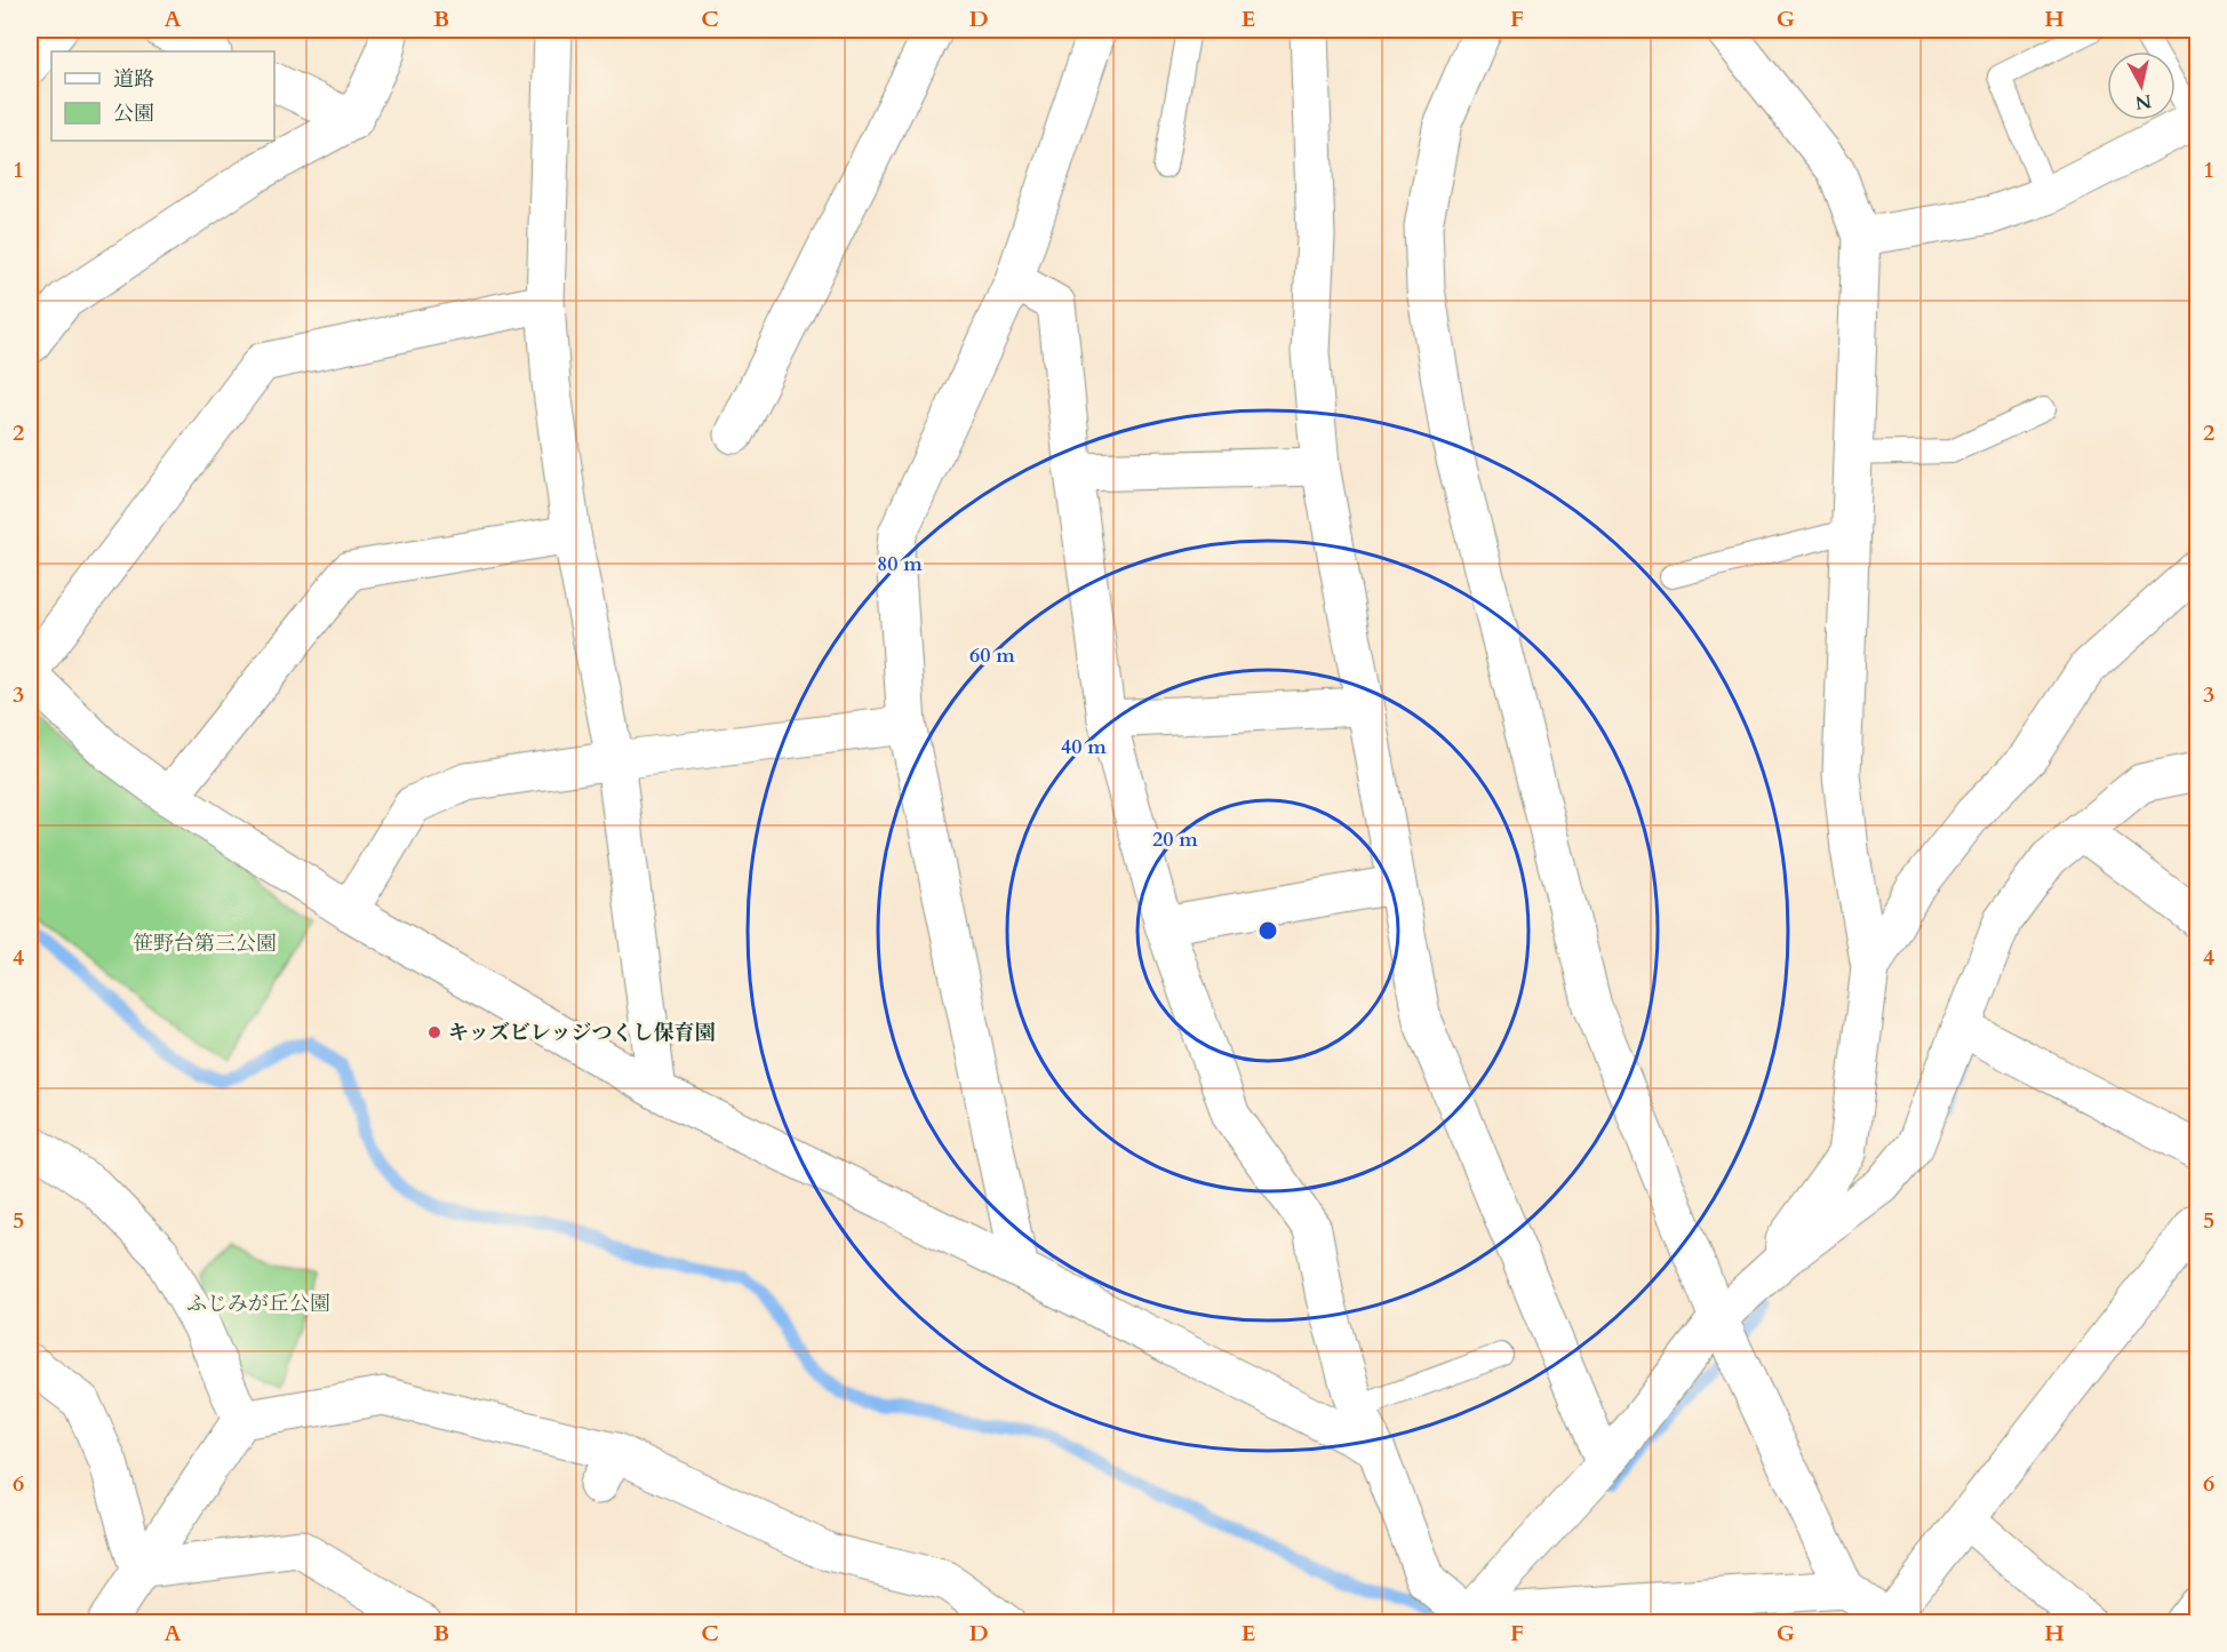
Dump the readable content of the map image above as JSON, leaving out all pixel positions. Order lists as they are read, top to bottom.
{
  "parks": ["笹野台第三公園", "ふじみが丘公園"],
  "places": ["キッズビレッジつくし保育園"],
  "legend": ["道路", "公園"],
  "north": "bottom",
  "grid": {
    "columns": [
      "A",
      "B",
      "C",
      "D",
      "E",
      "F",
      "G",
      "H"
    ],
    "rows": [
      "1",
      "2",
      "3",
      "4",
      "5",
      "6"
    ]
  },
  "rings": [
    "80 m",
    "60 m",
    "40 m",
    "20 m"
  ]
}
